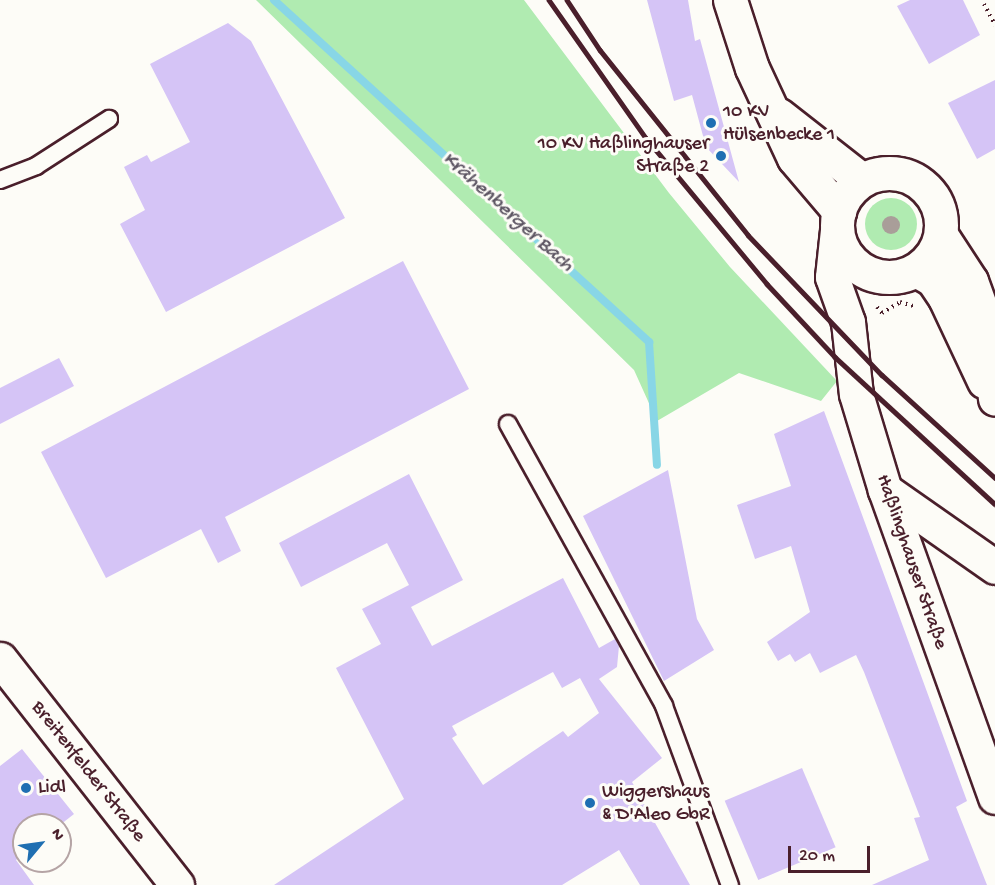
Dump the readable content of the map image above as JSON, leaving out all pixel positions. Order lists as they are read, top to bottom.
{
  "streets": {
    "main road": ["Haßlinghauser Straße", "Breitenfelder Straße"]
  },
  "water": ["Krähenberger Bach"],
  "places": [
    "10 KV Hülsenbecke 1",
    "10 KV Haßlinghauser Straße 2",
    "Lidl",
    "Wiggershaus & D'Aleo GbR"
  ],
  "scale_bar": "20 m",
  "north": "top right"
}
